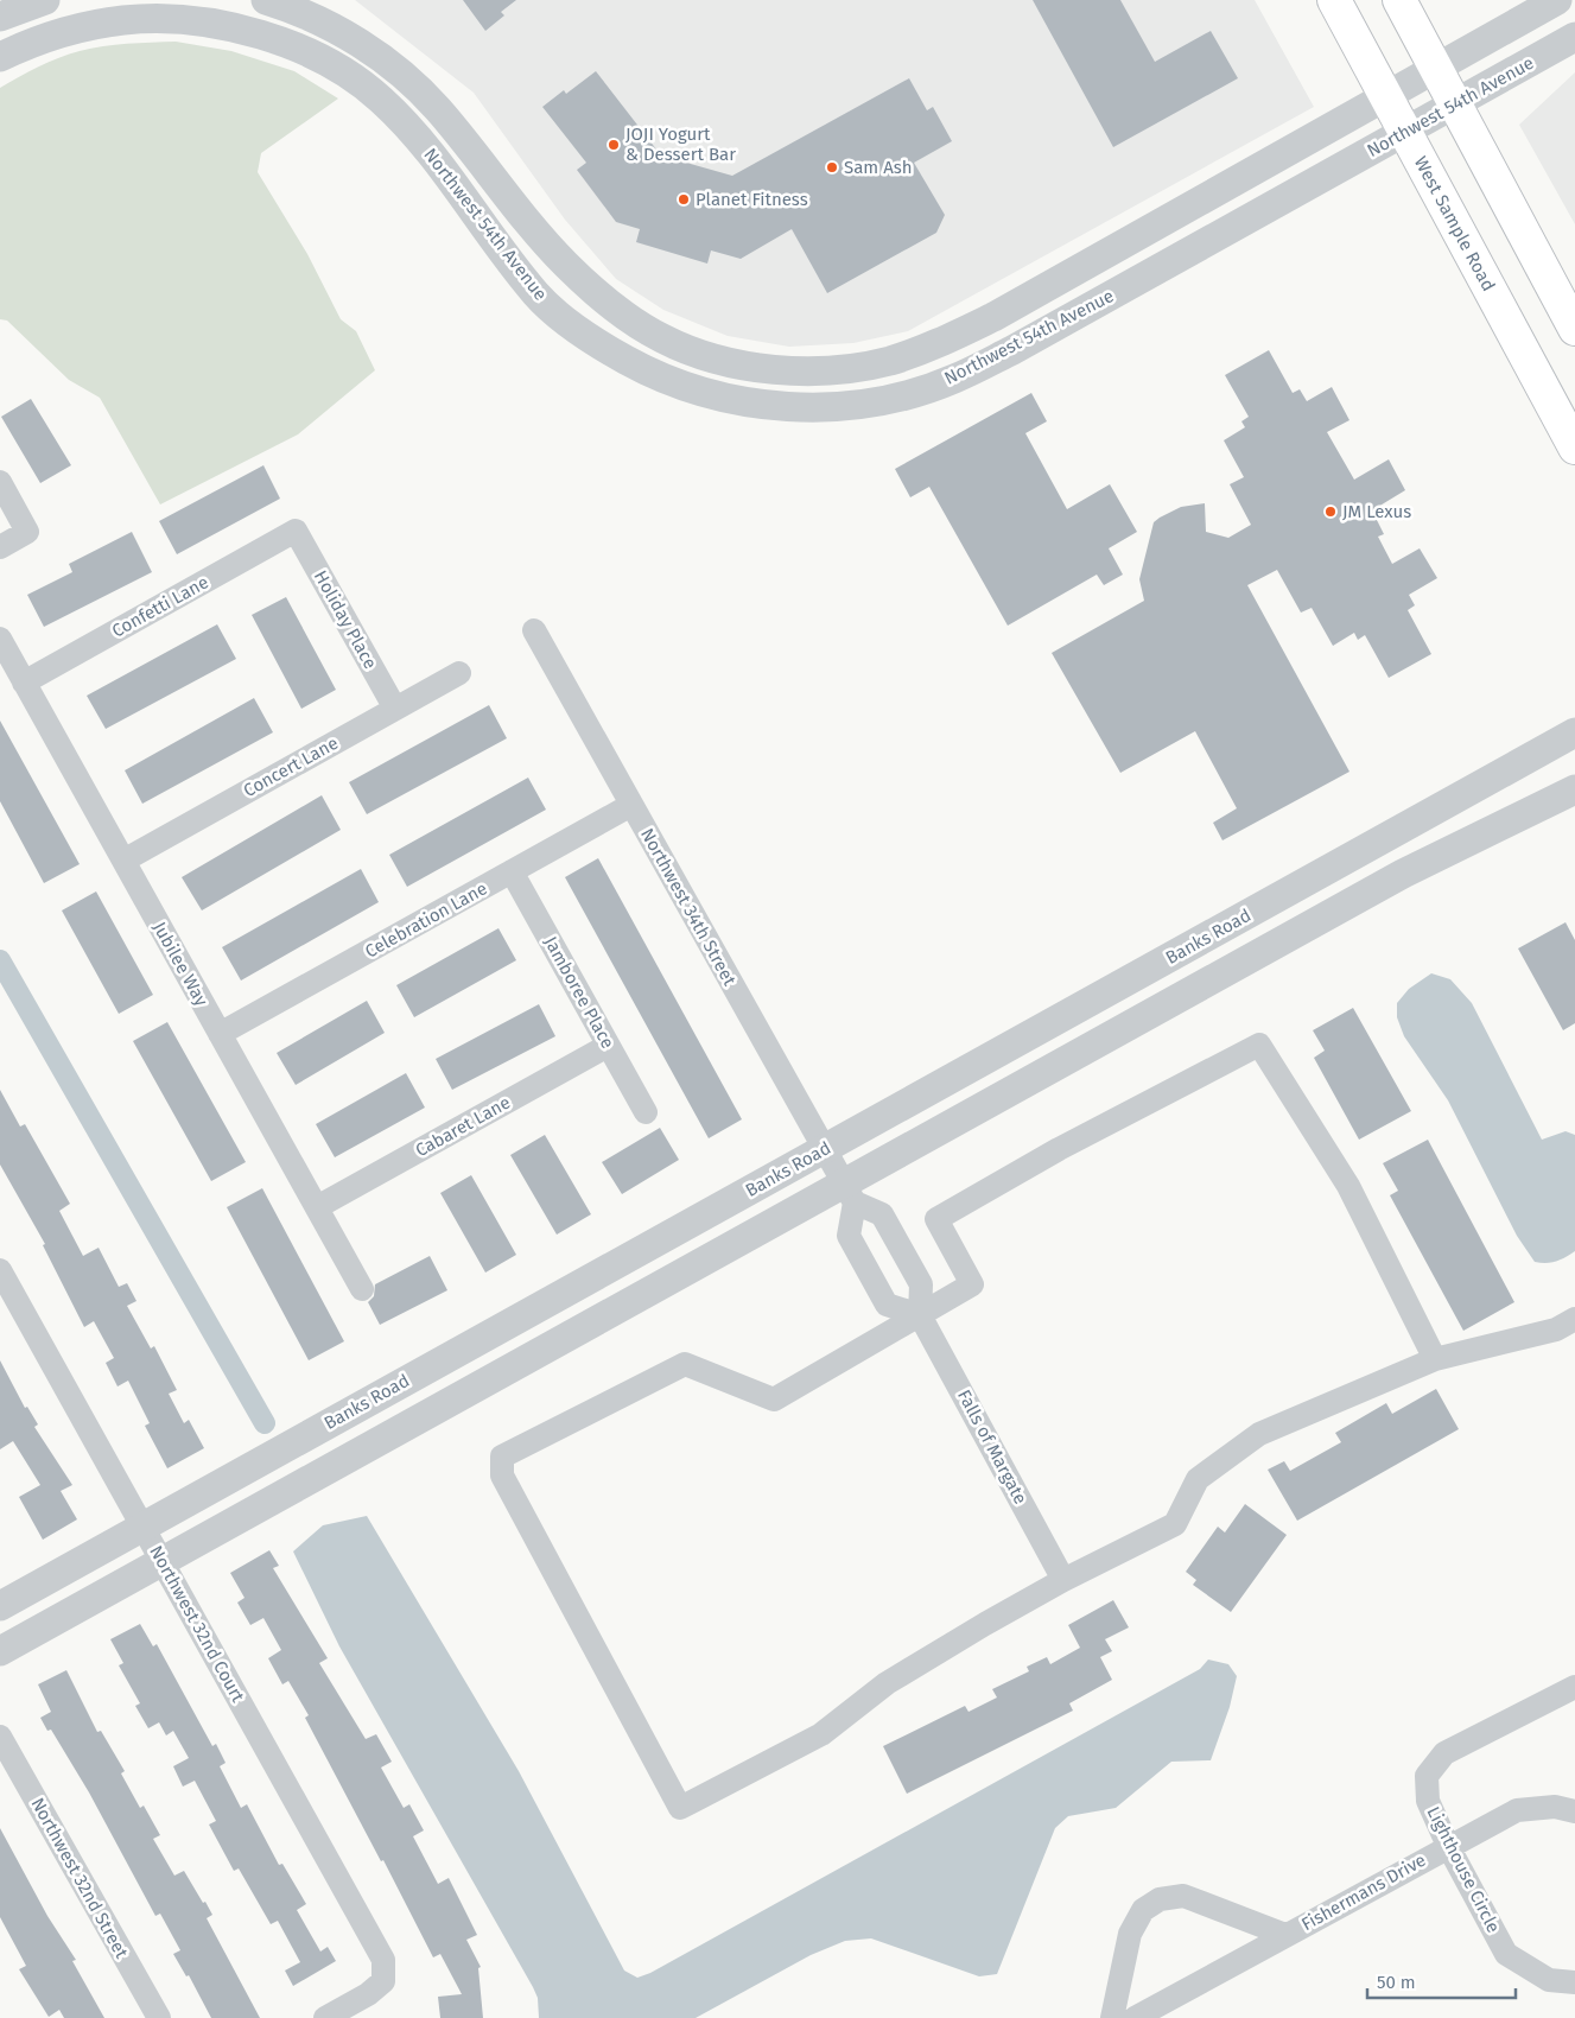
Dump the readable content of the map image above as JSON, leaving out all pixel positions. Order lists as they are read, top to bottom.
{
  "streets": {
    "main road": ["West Sample Road"],
    "street": [
      "Northwest 54th Avenue",
      "Confetti Lane",
      "Holiday Place",
      "Concert Lane",
      "Northwest 34th Street",
      "Celebration Lane",
      "Banks Road",
      "Jubilee Way",
      "Jamboree Place",
      "Cabaret Lane",
      "Falls of Margate",
      "Northwest 32nd Court",
      "Lighthouse Circle",
      "Northwest 32nd Street",
      "Fishermans Drive"
    ]
  },
  "crossings": [
    ["Northwest 54th Avenue", "West Sample Road"],
    ["Confetti Lane", "Holiday Place"],
    ["Confetti Lane", "Jubilee Way"],
    ["Holiday Place", "Concert Lane"],
    ["Concert Lane", "Jubilee Way"],
    ["Northwest 34th Street", "Celebration Lane"],
    ["Northwest 34th Street", "Banks Road"],
    ["Celebration Lane", "Jubilee Way"],
    ["Celebration Lane", "Jamboree Place"],
    ["Banks Road", "Northwest 32nd Court"],
    ["Jubilee Way", "Cabaret Lane"],
    ["Jamboree Place", "Cabaret Lane"],
    ["Lighthouse Circle", "Fishermans Drive"]
  ],
  "places": [
    "JOJI Yogurt & Dessert Bar",
    "Sam Ash",
    "Planet Fitness",
    "JM Lexus"
  ],
  "scale_bar": "50 m"
}
